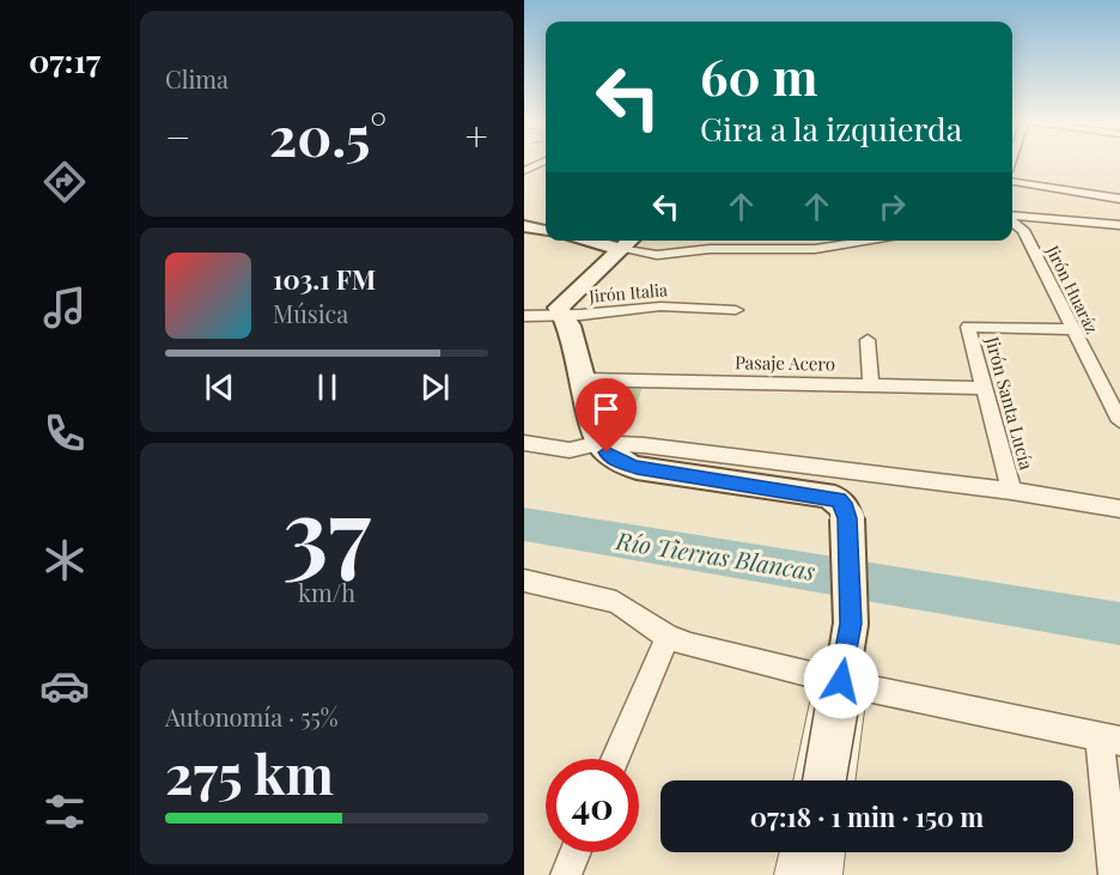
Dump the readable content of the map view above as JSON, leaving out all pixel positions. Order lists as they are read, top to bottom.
{
  "streets": {
    "street": [
      "Jirón Huaráz",
      "Jirón Italia",
      "Pasaje Acero",
      "Jirón Santa Lucía"
    ]
  },
  "crossings": [
    ["Jirón Huaráz", "Jirón Santa Lucía"],
    ["Pasaje Acero", "Jirón Santa Lucía"]
  ],
  "water": ["Río Tierras Blancas"],
  "page": {
    "tabs": "07:17",
    "tile": [
      "Clima",
      ["37", "km/h"],
      ["Autonomía · 55%", "275 km"]
    ],
    "turn": ["60 m", "Gira a la izquierda"],
    "heat": ["−", "20.5°", "+"],
    "song": ["103.1 FM", "Música"],
    "limit": "40",
    "trip": "07:18 · 1 min · 150 m"
  }
}
